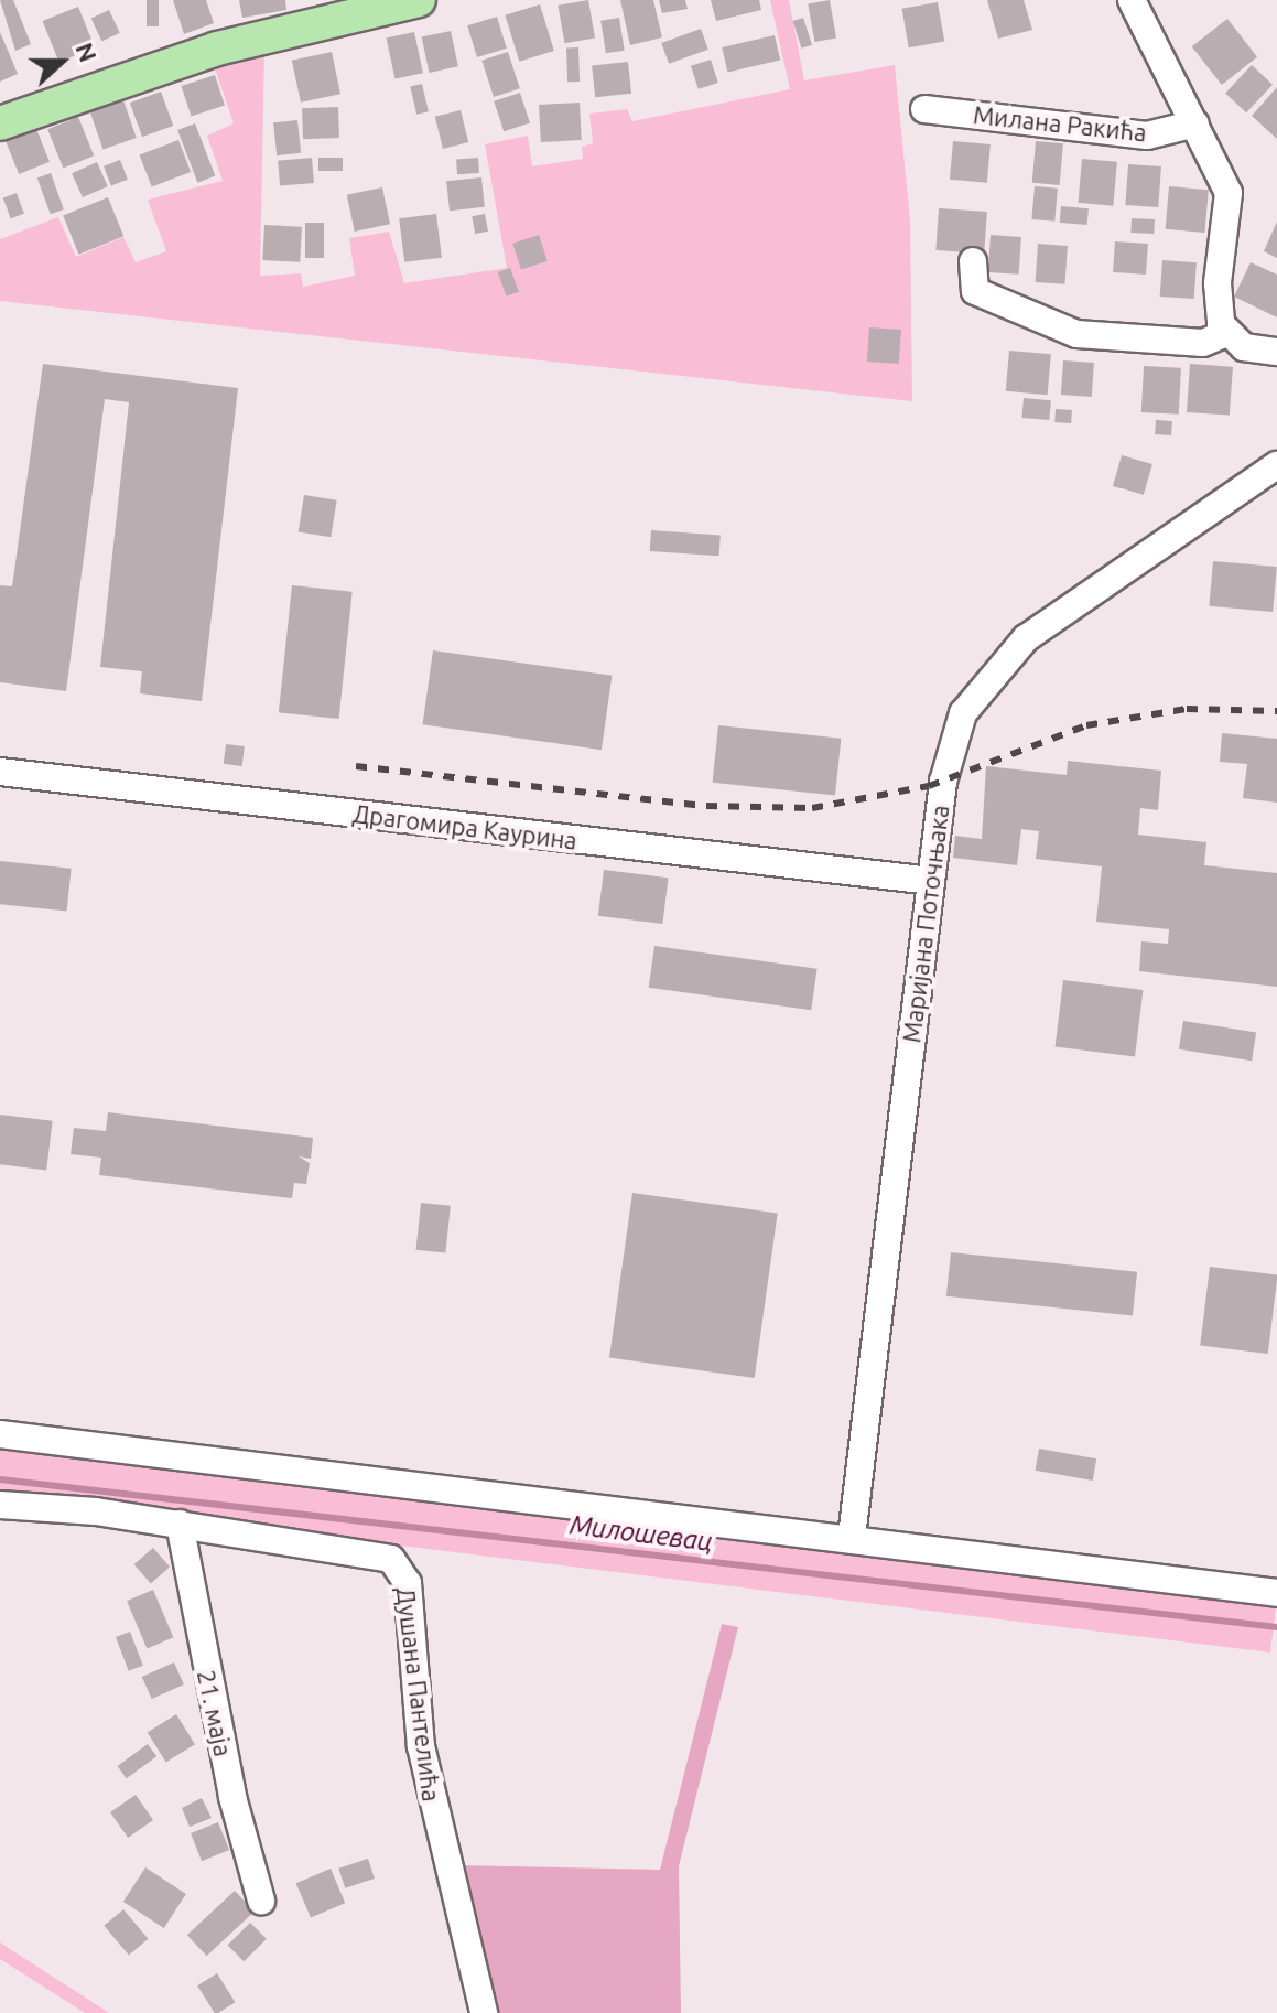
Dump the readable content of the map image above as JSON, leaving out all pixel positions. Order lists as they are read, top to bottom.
{
  "streets": {
    "street": [
      "Милана Ракића",
      "Драгомира Каурина",
      "Маријана Поточњака",
      "Душана Пантелића",
      "21. маја"
    ]
  },
  "crossings": [
    ["Драгомира Каурина", "Маријана Поточњака"],
    ["Душана Пантелића", "21. маја"]
  ],
  "water": ["Милошевац"],
  "north": "right"
}
